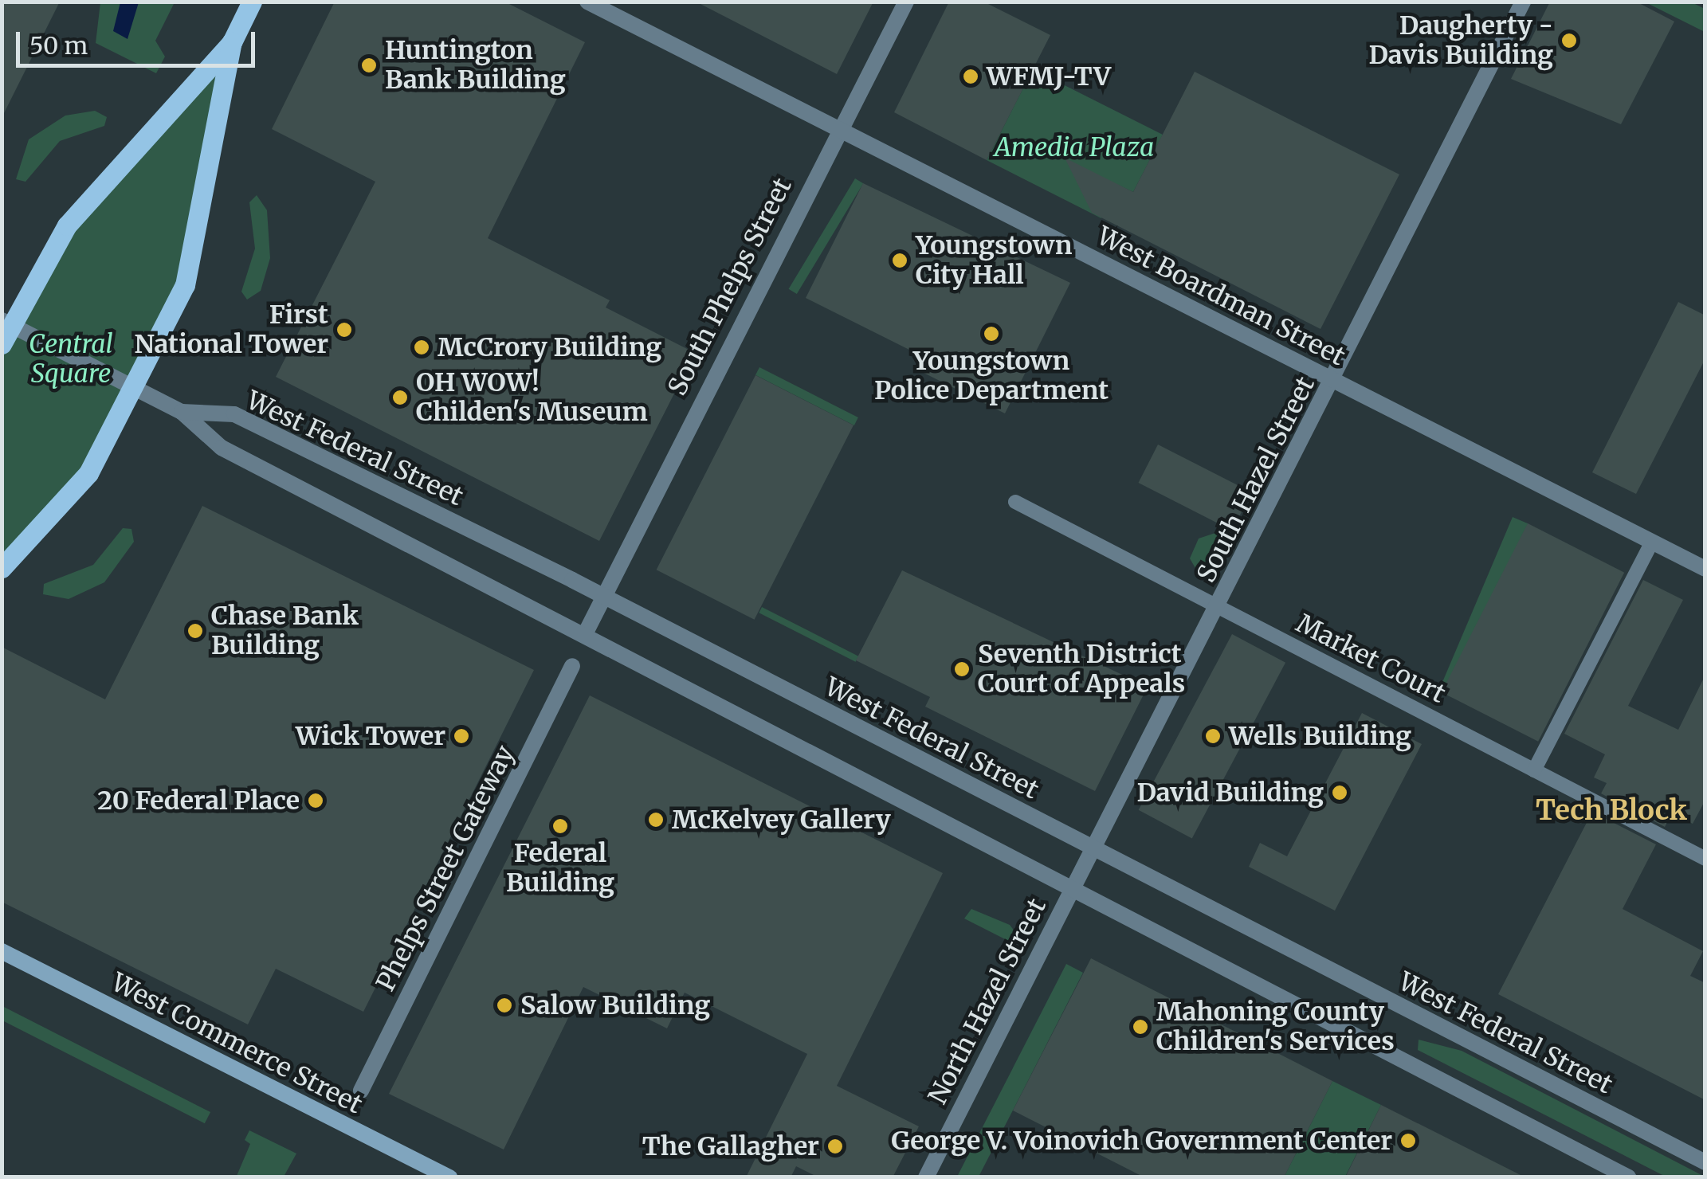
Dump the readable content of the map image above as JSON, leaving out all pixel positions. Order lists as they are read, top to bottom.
{
  "streets": {
    "main road": ["West Commerce Street"],
    "street": [
      "South Phelps Street",
      "West Boardman Street",
      "West Federal Street",
      "South Hazel Street",
      "Phelps Street Gateway",
      "North Hazel Street"
    ],
    "lane": ["Market Court"]
  },
  "crossings": [
    ["South Phelps Street", "West Boardman Street"],
    ["South Phelps Street", "West Federal Street"],
    ["West Boardman Street", "South Hazel Street"],
    ["West Federal Street", "South Hazel Street"],
    ["West Federal Street", "North Hazel Street"],
    ["South Hazel Street", "Market Court"],
    ["South Hazel Street", "North Hazel Street"]
  ],
  "districts": ["Tech Block"],
  "parks": ["Amedia Plaza", "Central Square"],
  "places": [
    "Daugherty - Davis Building",
    "Huntington Bank Building",
    "WFMJ-TV",
    "Youngstown City Hall",
    "First National Tower",
    "Youngstown Police Department",
    "McCrory Building",
    "OH WOW! Childen's Museum",
    "Chase Bank Building",
    "Seventh District Court of Appeals",
    "Wick Tower",
    "Wells Building",
    "David Building",
    "20 Federal Place",
    "McKelvey Gallery",
    "Federal Building",
    "Salow Building",
    "Mahoning County Children's Services",
    "George V. Voinovich Government Center",
    "The Gallagher"
  ],
  "scale_bar": "50 m"
}
